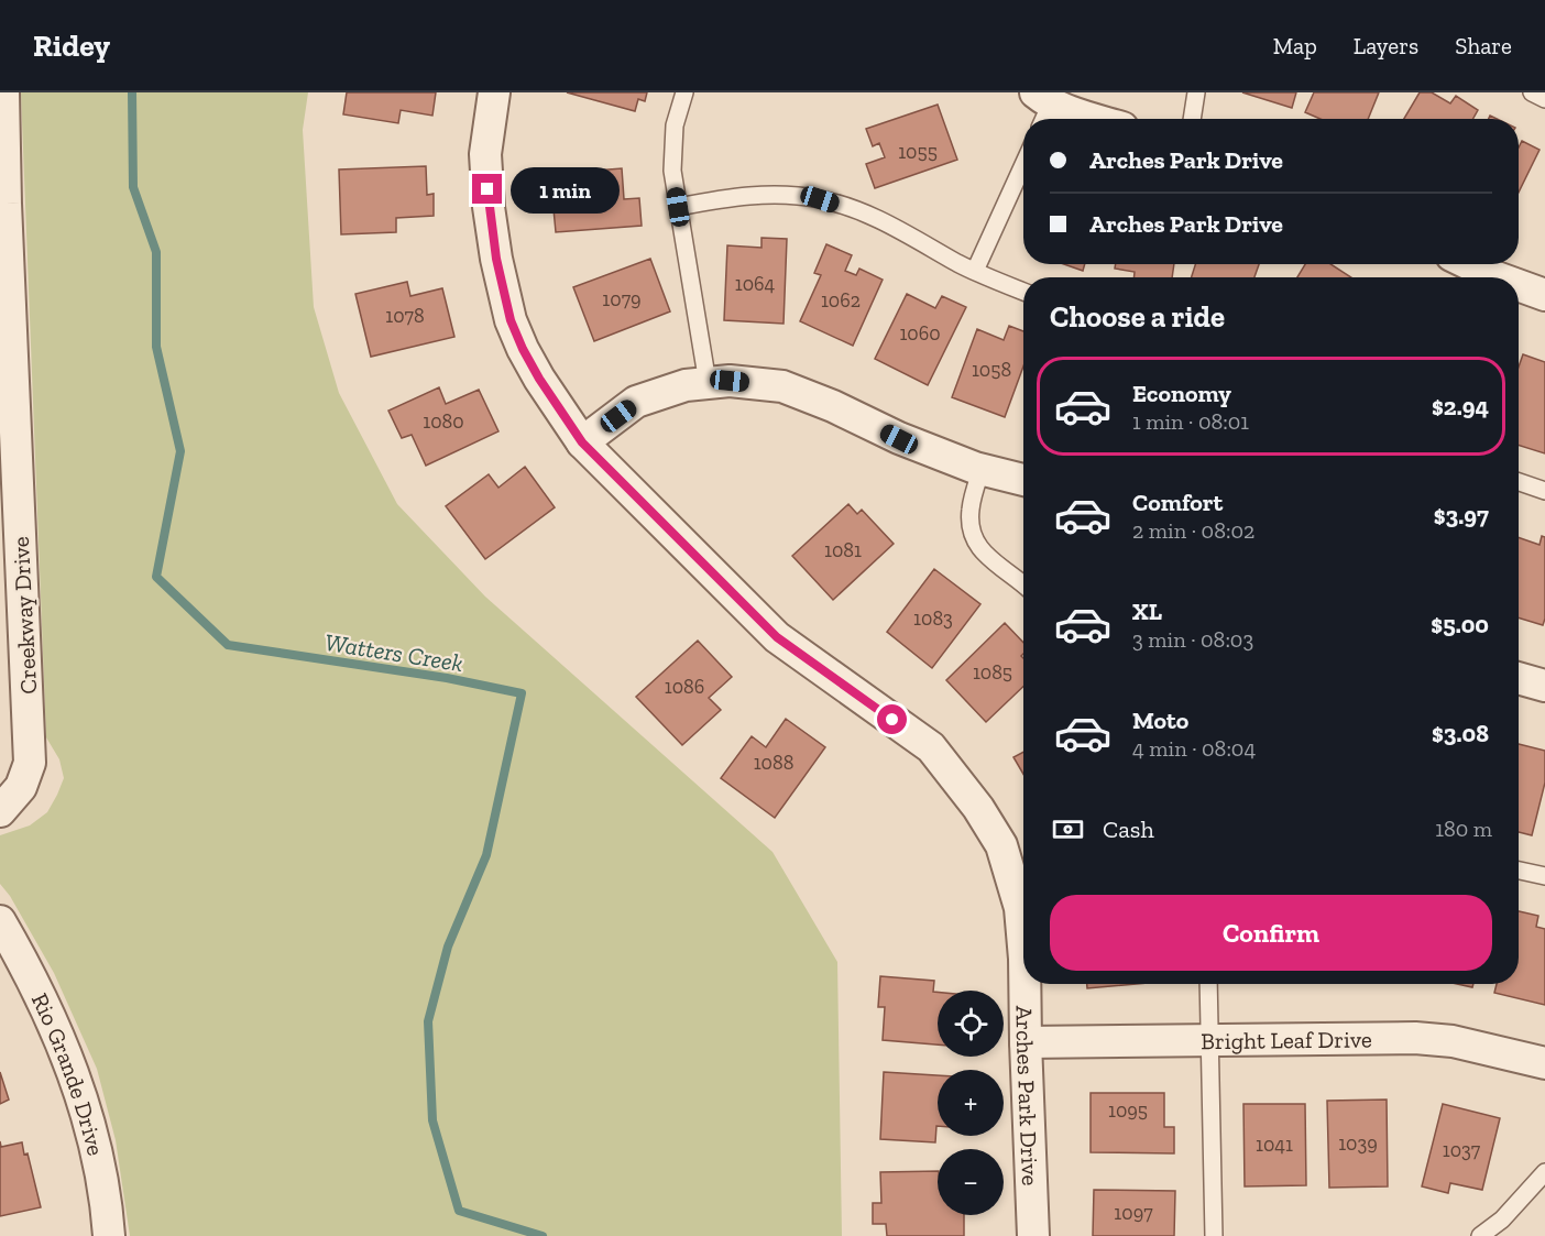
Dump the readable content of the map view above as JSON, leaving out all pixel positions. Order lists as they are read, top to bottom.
{
  "streets": {
    "street": [
      "Creekway Drive",
      "Bright Leaf Drive",
      "Rio Grande Drive",
      "Arches Park Drive"
    ]
  },
  "crossings": [
    ["Bright Leaf Drive", "Arches Park Drive"]
  ],
  "water": ["Watters Creek"],
  "house_numbers": [
    "1055",
    "1064",
    "1079",
    "1062",
    "1078",
    "1060",
    "1058",
    "1080",
    "1081",
    "1083",
    "1085",
    "1086",
    "1088",
    "1095",
    "1039",
    "1041",
    "1037",
    "1097"
  ],
  "page": {
    "header": "Ridey",
    "nav": ["Map", "Layers", "Share"],
    "banner": ["Arches Park Drive", "Arches Park Drive"],
    "bubble": "1 min",
    "heading": "Choose a ride",
    "list": [
      {
        "name": "Economy",
        "note": "1 min · 08:01",
        "value": "$2.94"
      },
      {
        "name": "Comfort",
        "note": "2 min · 08:02",
        "value": "$3.97"
      },
      {
        "name": "XL",
        "note": "3 min · 08:03",
        "value": "$5.00"
      },
      {
        "name": "Moto",
        "note": "4 min · 08:04",
        "value": "$3.08"
      }
    ],
    "pay": ["Cash", "180 m"],
    "buttons": "Confirm",
    "map_buttons": ["+", "−"]
  }
}
